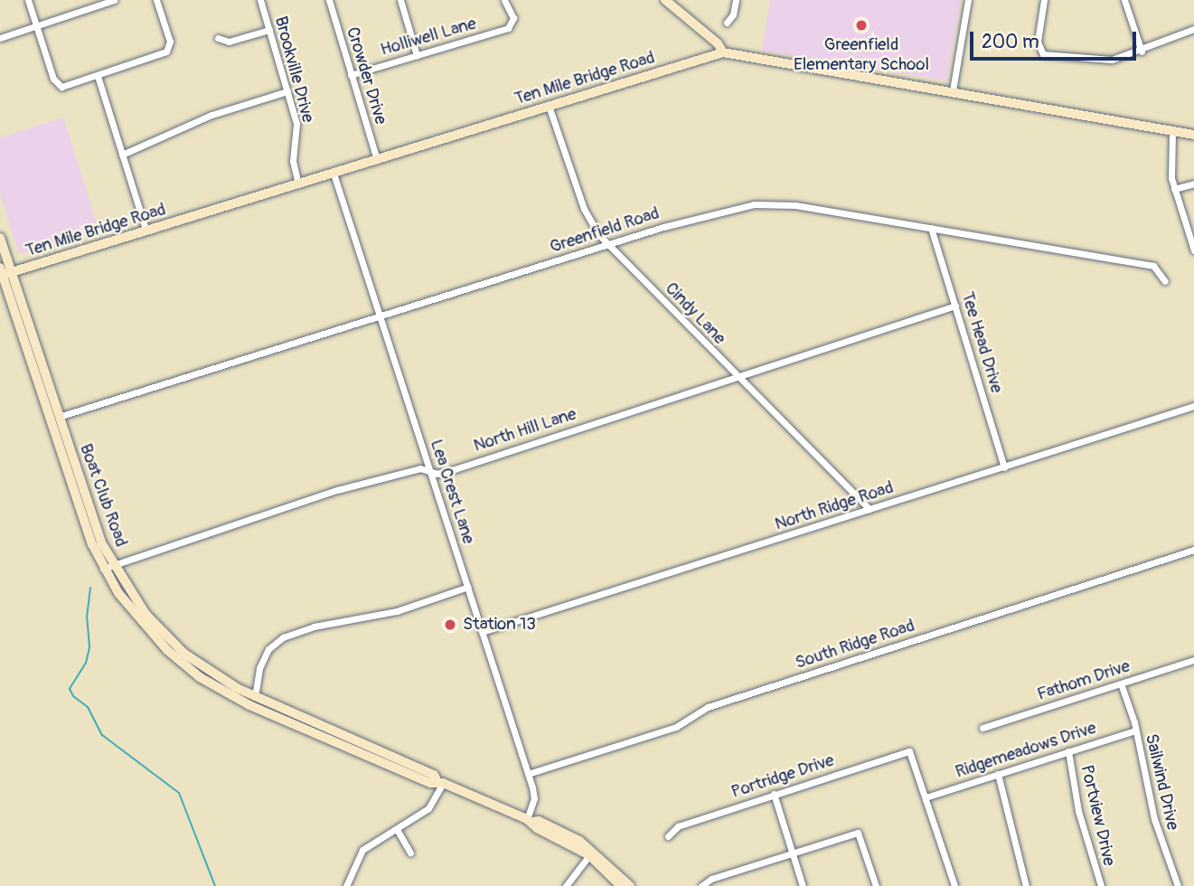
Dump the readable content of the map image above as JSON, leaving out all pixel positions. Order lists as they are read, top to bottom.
{
  "streets": {
    "main road": ["Ten Mile Bridge Road", "Boat Club Road"],
    "street": [
      "Holliwell Lane",
      "Brookville Drive",
      "Crowder Drive",
      "Greenfield Road",
      "Cindy Lane",
      "Tee Head Drive",
      "North Hill Lane",
      "Lea Crest Lane",
      "North Ridge Road",
      "South Ridge Road",
      "Fathom Drive",
      "Ridgemeadows Drive",
      "Portridge Drive",
      "Sailwind Drive",
      "Portview Drive"
    ]
  },
  "crossings": [
    ["Holliwell Lane", "Crowder Drive"],
    ["Brookville Drive", "Ten Mile Bridge Road"],
    ["Crowder Drive", "Ten Mile Bridge Road"],
    ["Ten Mile Bridge Road", "Cindy Lane"],
    ["Ten Mile Bridge Road", "Lea Crest Lane"],
    ["Ten Mile Bridge Road", "Boat Club Road"],
    ["Greenfield Road", "Cindy Lane"],
    ["Greenfield Road", "Tee Head Drive"],
    ["Greenfield Road", "Lea Crest Lane"],
    ["Greenfield Road", "Boat Club Road"],
    ["Cindy Lane", "North Hill Lane"],
    ["Cindy Lane", "North Ridge Road"],
    ["Tee Head Drive", "North Hill Lane"],
    ["Tee Head Drive", "North Ridge Road"],
    ["North Hill Lane", "Lea Crest Lane"],
    ["North Hill Lane", "Boat Club Road"],
    ["Lea Crest Lane", "Boat Club Road"],
    ["Lea Crest Lane", "North Ridge Road"],
    ["Lea Crest Lane", "South Ridge Road"],
    ["Fathom Drive", "Sailwind Drive"],
    ["Ridgemeadows Drive", "Portridge Drive"],
    ["Ridgemeadows Drive", "Sailwind Drive"],
    ["Ridgemeadows Drive", "Portview Drive"]
  ],
  "places": ["Greenfield Elementary School", "Station 13"],
  "scale_bar": "200 m"
}
